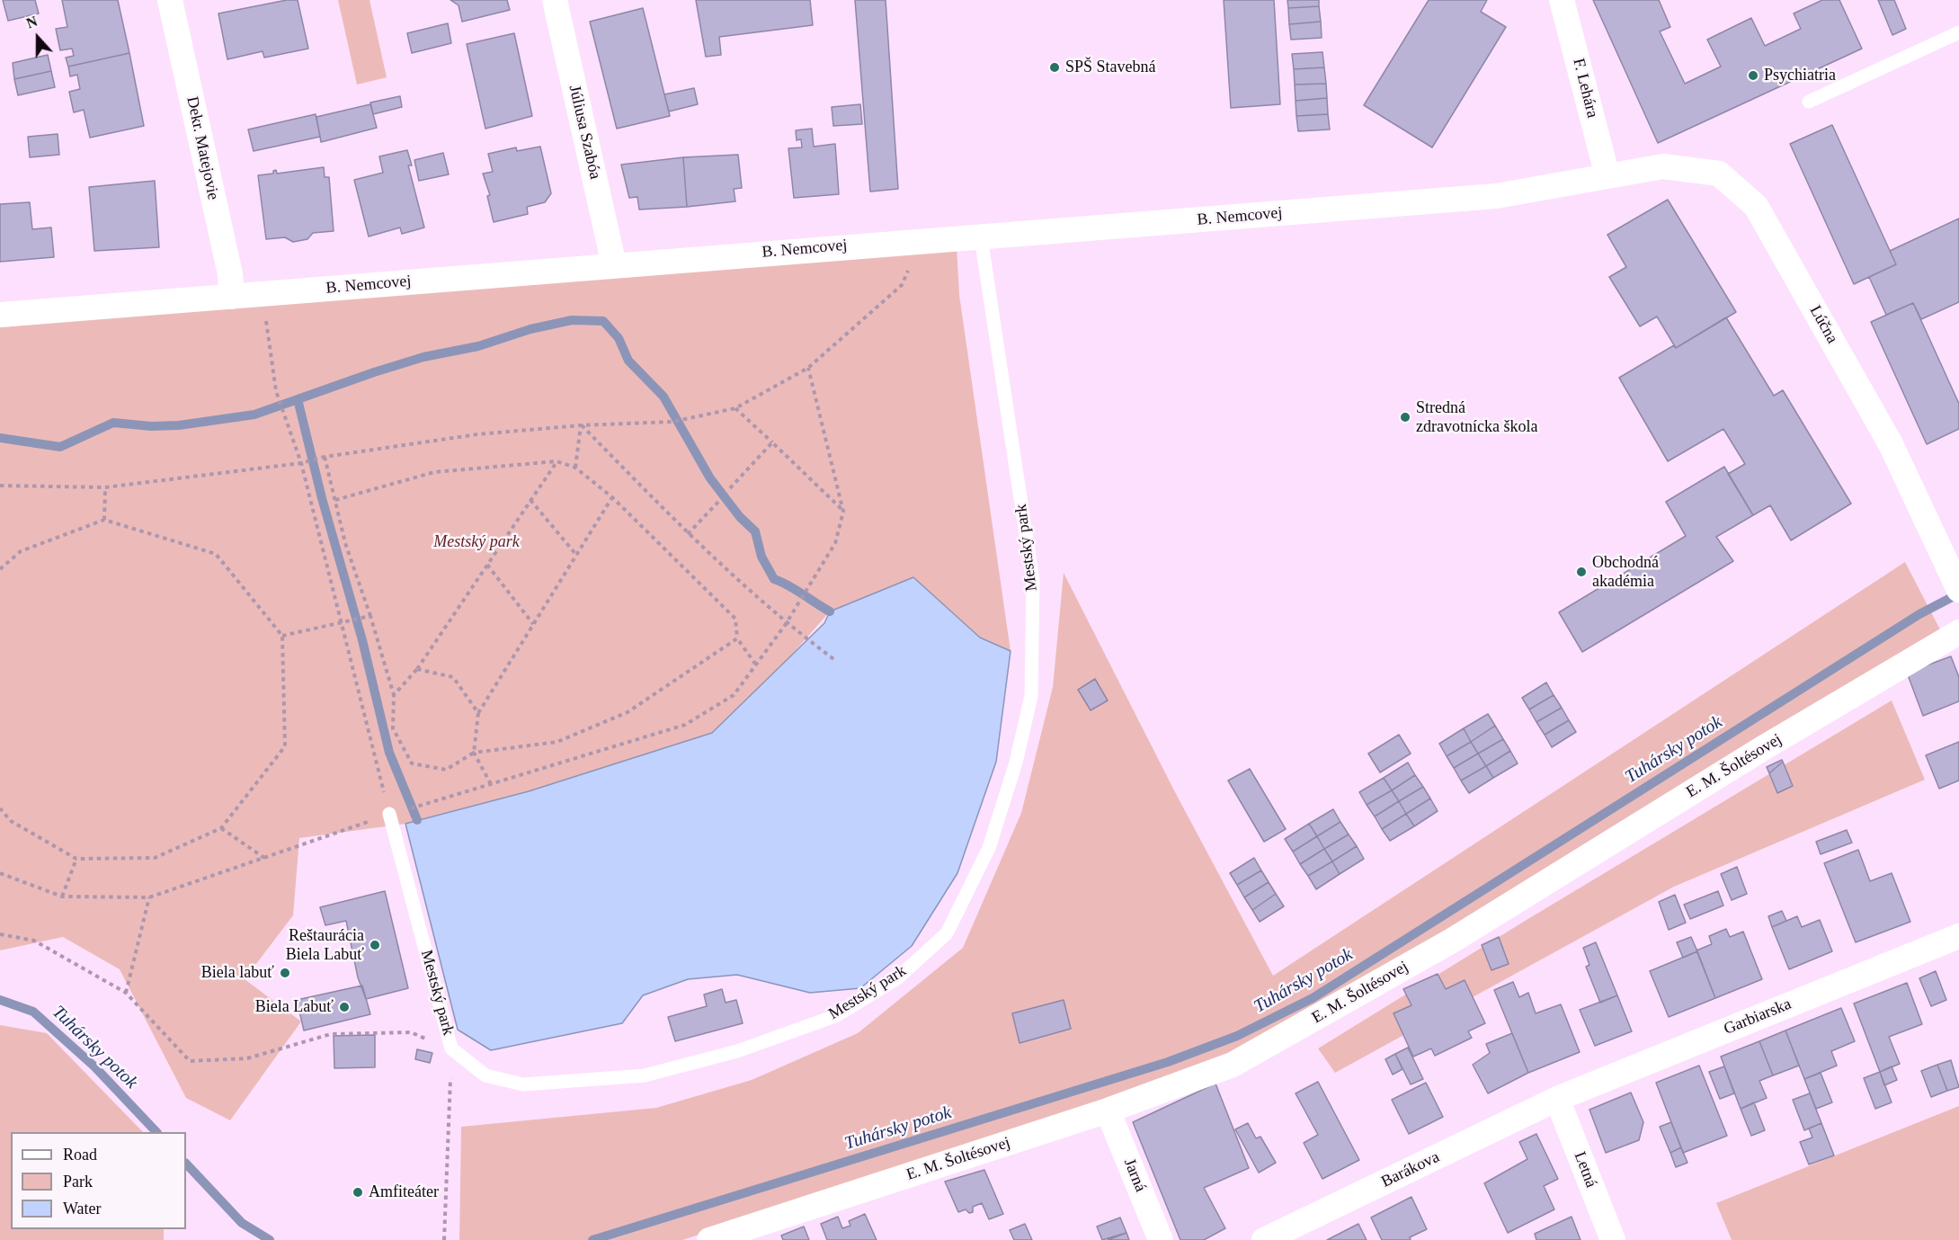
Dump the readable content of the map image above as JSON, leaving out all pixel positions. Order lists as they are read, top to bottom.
{
  "streets": {
    "street": [
      "F. Lehára",
      "Júliusa Szabóa",
      "Dekr. Matejovie",
      "B. Nemcovej",
      "Lúčna",
      "E. M. Šoltésovej",
      "Garbiarska",
      "Barákova",
      "Letná",
      "Jarná"
    ],
    "lane": ["Mestský park"]
  },
  "crossings": [
    ["F. Lehára", "B. Nemcovej"],
    ["F. Lehára", "Lúčna"],
    ["Júliusa Szabóa", "B. Nemcovej"],
    ["Dekr. Matejovie", "B. Nemcovej"],
    ["B. Nemcovej", "Lúčna"],
    ["B. Nemcovej", "Mestský park"],
    ["E. M. Šoltésovej", "Jarná"],
    ["Garbiarska", "Barákova"],
    ["Garbiarska", "Letná"],
    ["Barákova", "Letná"]
  ],
  "water": ["Tuhársky potok"],
  "parks": ["Mestský park"],
  "places": [
    "SPŠ Stavebná",
    "Psychiatria",
    "Stredná zdravotnícka škola",
    "Obchodná akadémia",
    "Reštaurácia Biela Labuť",
    "Biela labuť",
    "Biela Labuť",
    "Amfiteáter"
  ],
  "legend": ["Road", "Park", "Water"],
  "north": "top"
}
